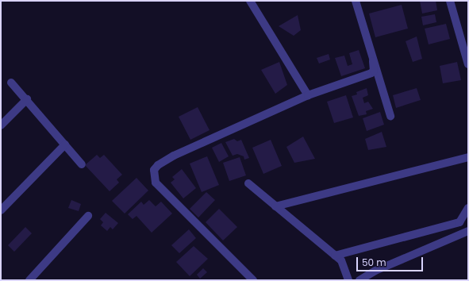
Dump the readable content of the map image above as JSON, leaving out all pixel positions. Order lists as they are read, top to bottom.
{
  "scale_bar": "50 m"
}
